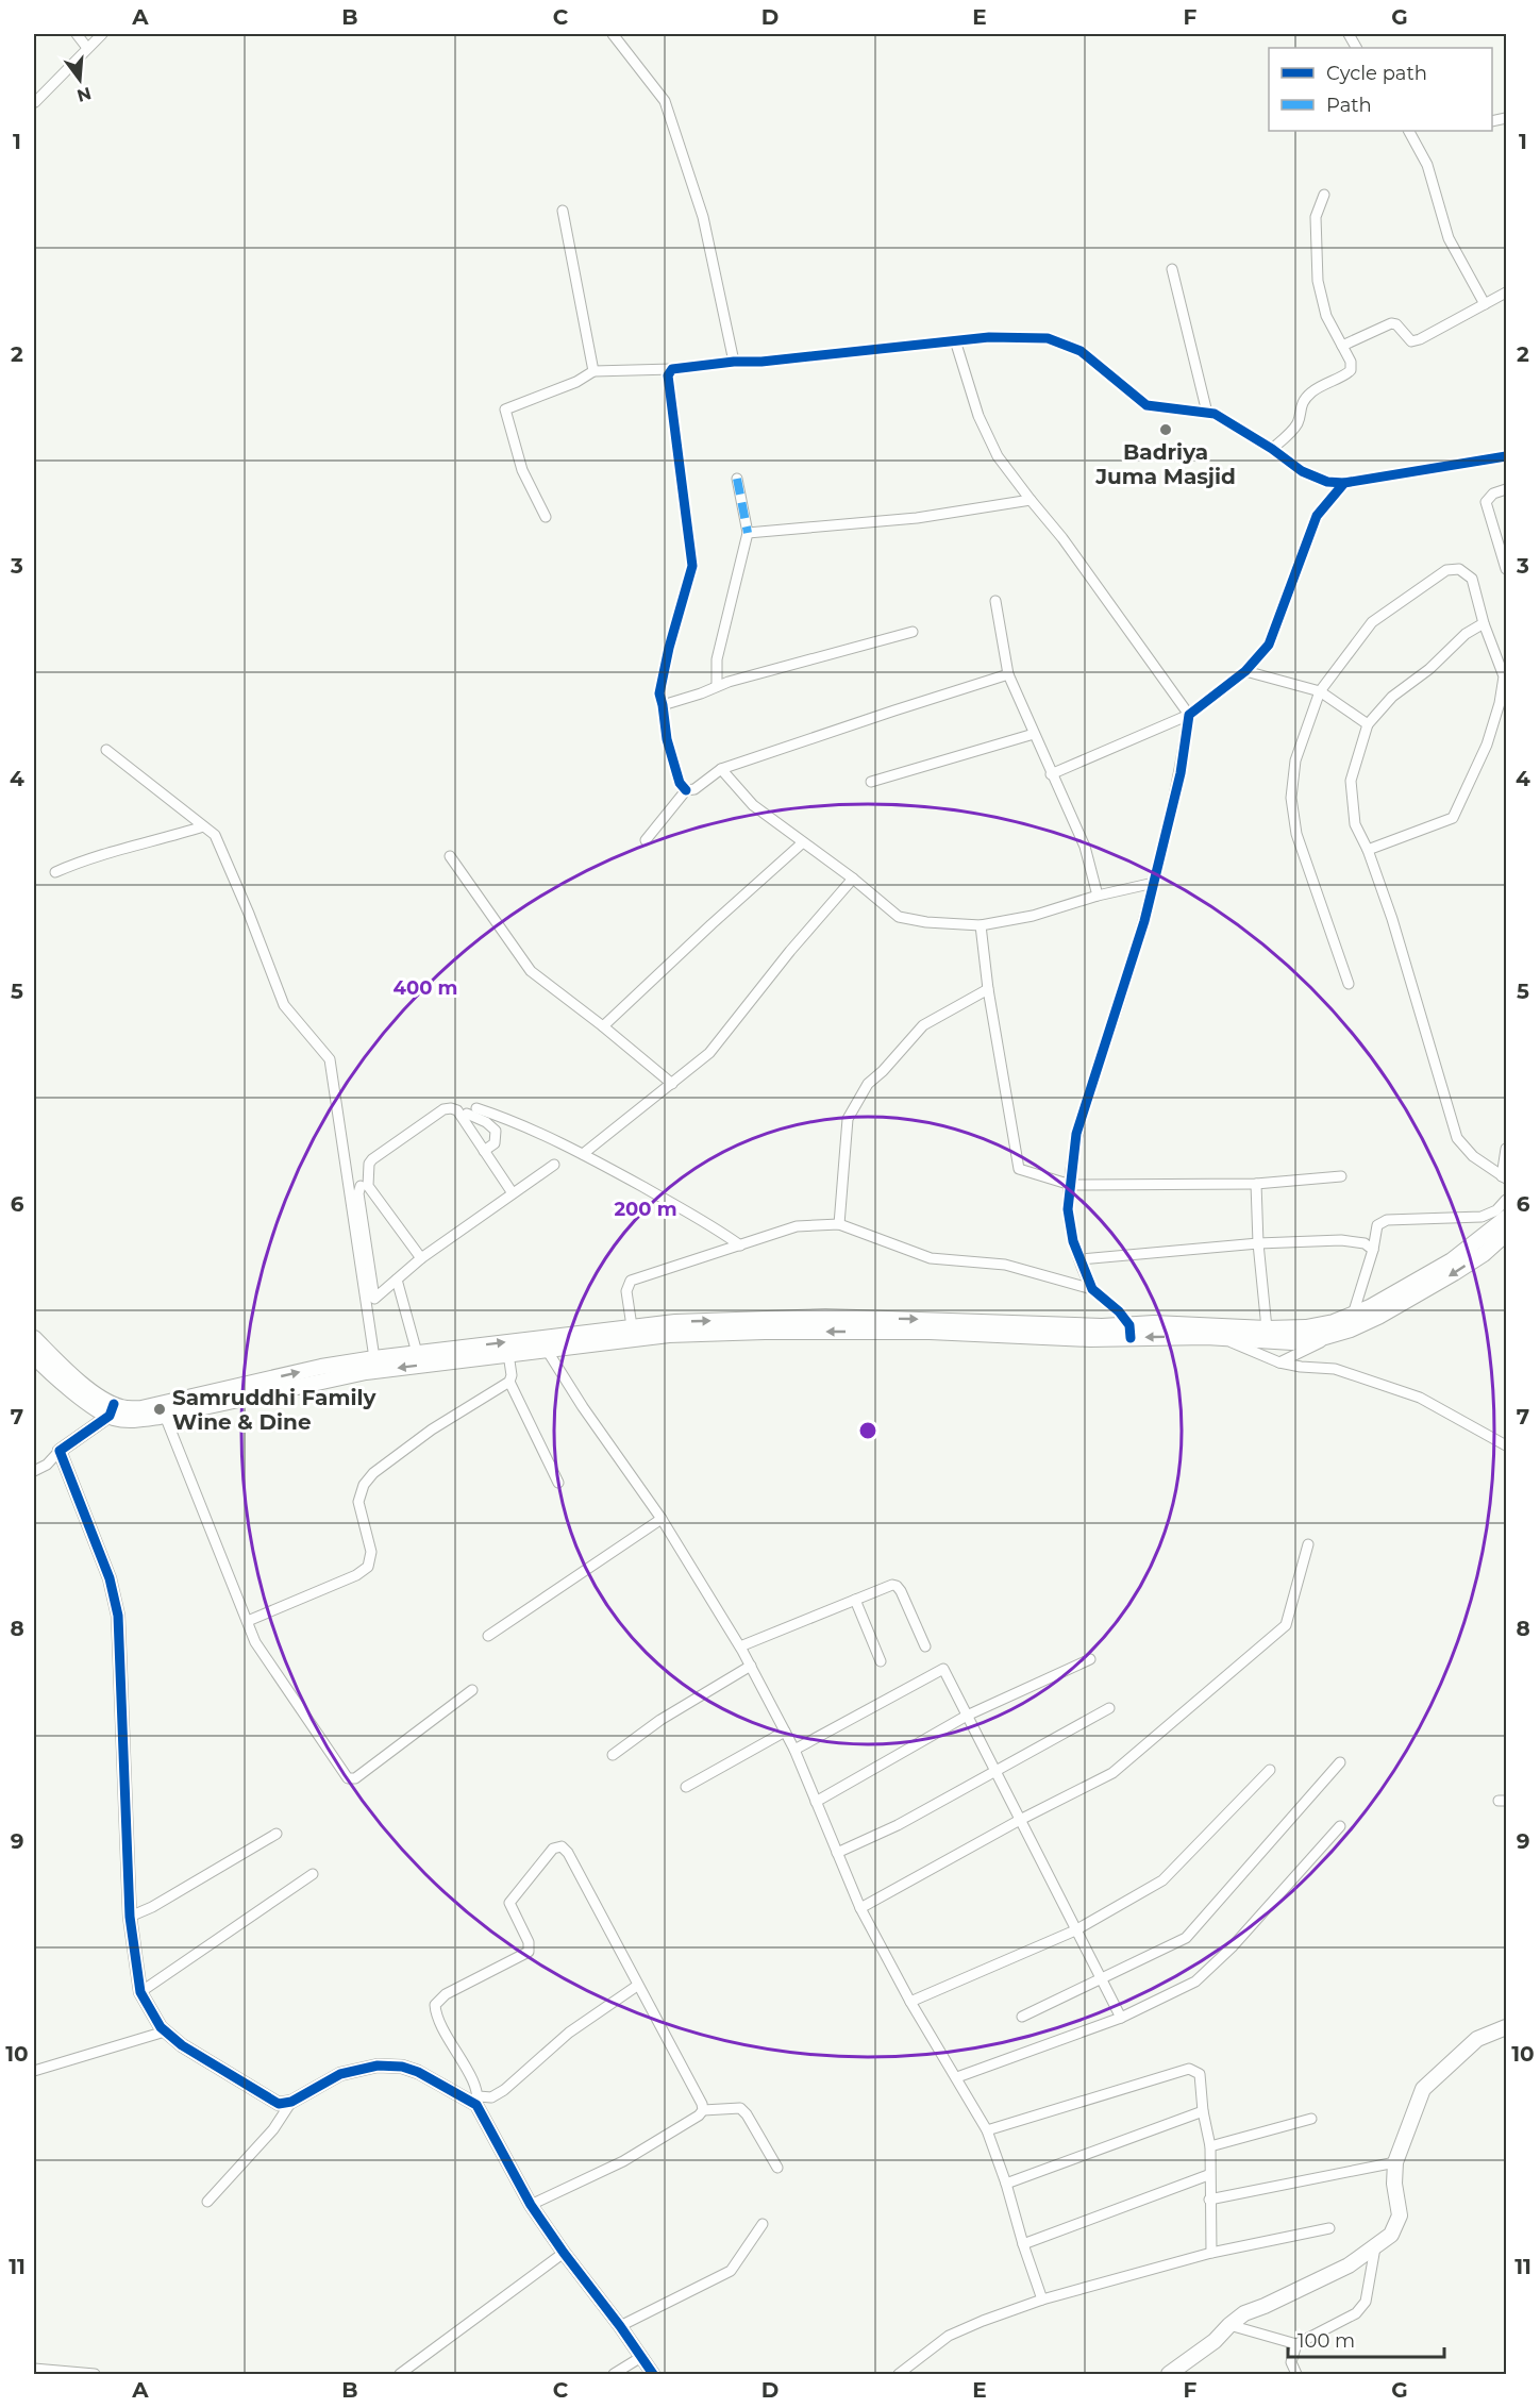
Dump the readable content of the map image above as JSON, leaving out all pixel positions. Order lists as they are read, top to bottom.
{
  "places": ["Badriya Juma Masjid", "Samruddhi Family Wine & Dine"],
  "legend": ["Cycle path", "Path"],
  "scale_bar": "100 m",
  "north": "bottom",
  "grid": {
    "columns": [
      "A",
      "B",
      "C",
      "D",
      "E",
      "F",
      "G"
    ],
    "rows": [
      "1",
      "2",
      "3",
      "4",
      "5",
      "6",
      "7",
      "8",
      "9",
      "10",
      "11"
    ]
  },
  "rings": ["400 m", "200 m"]
}
